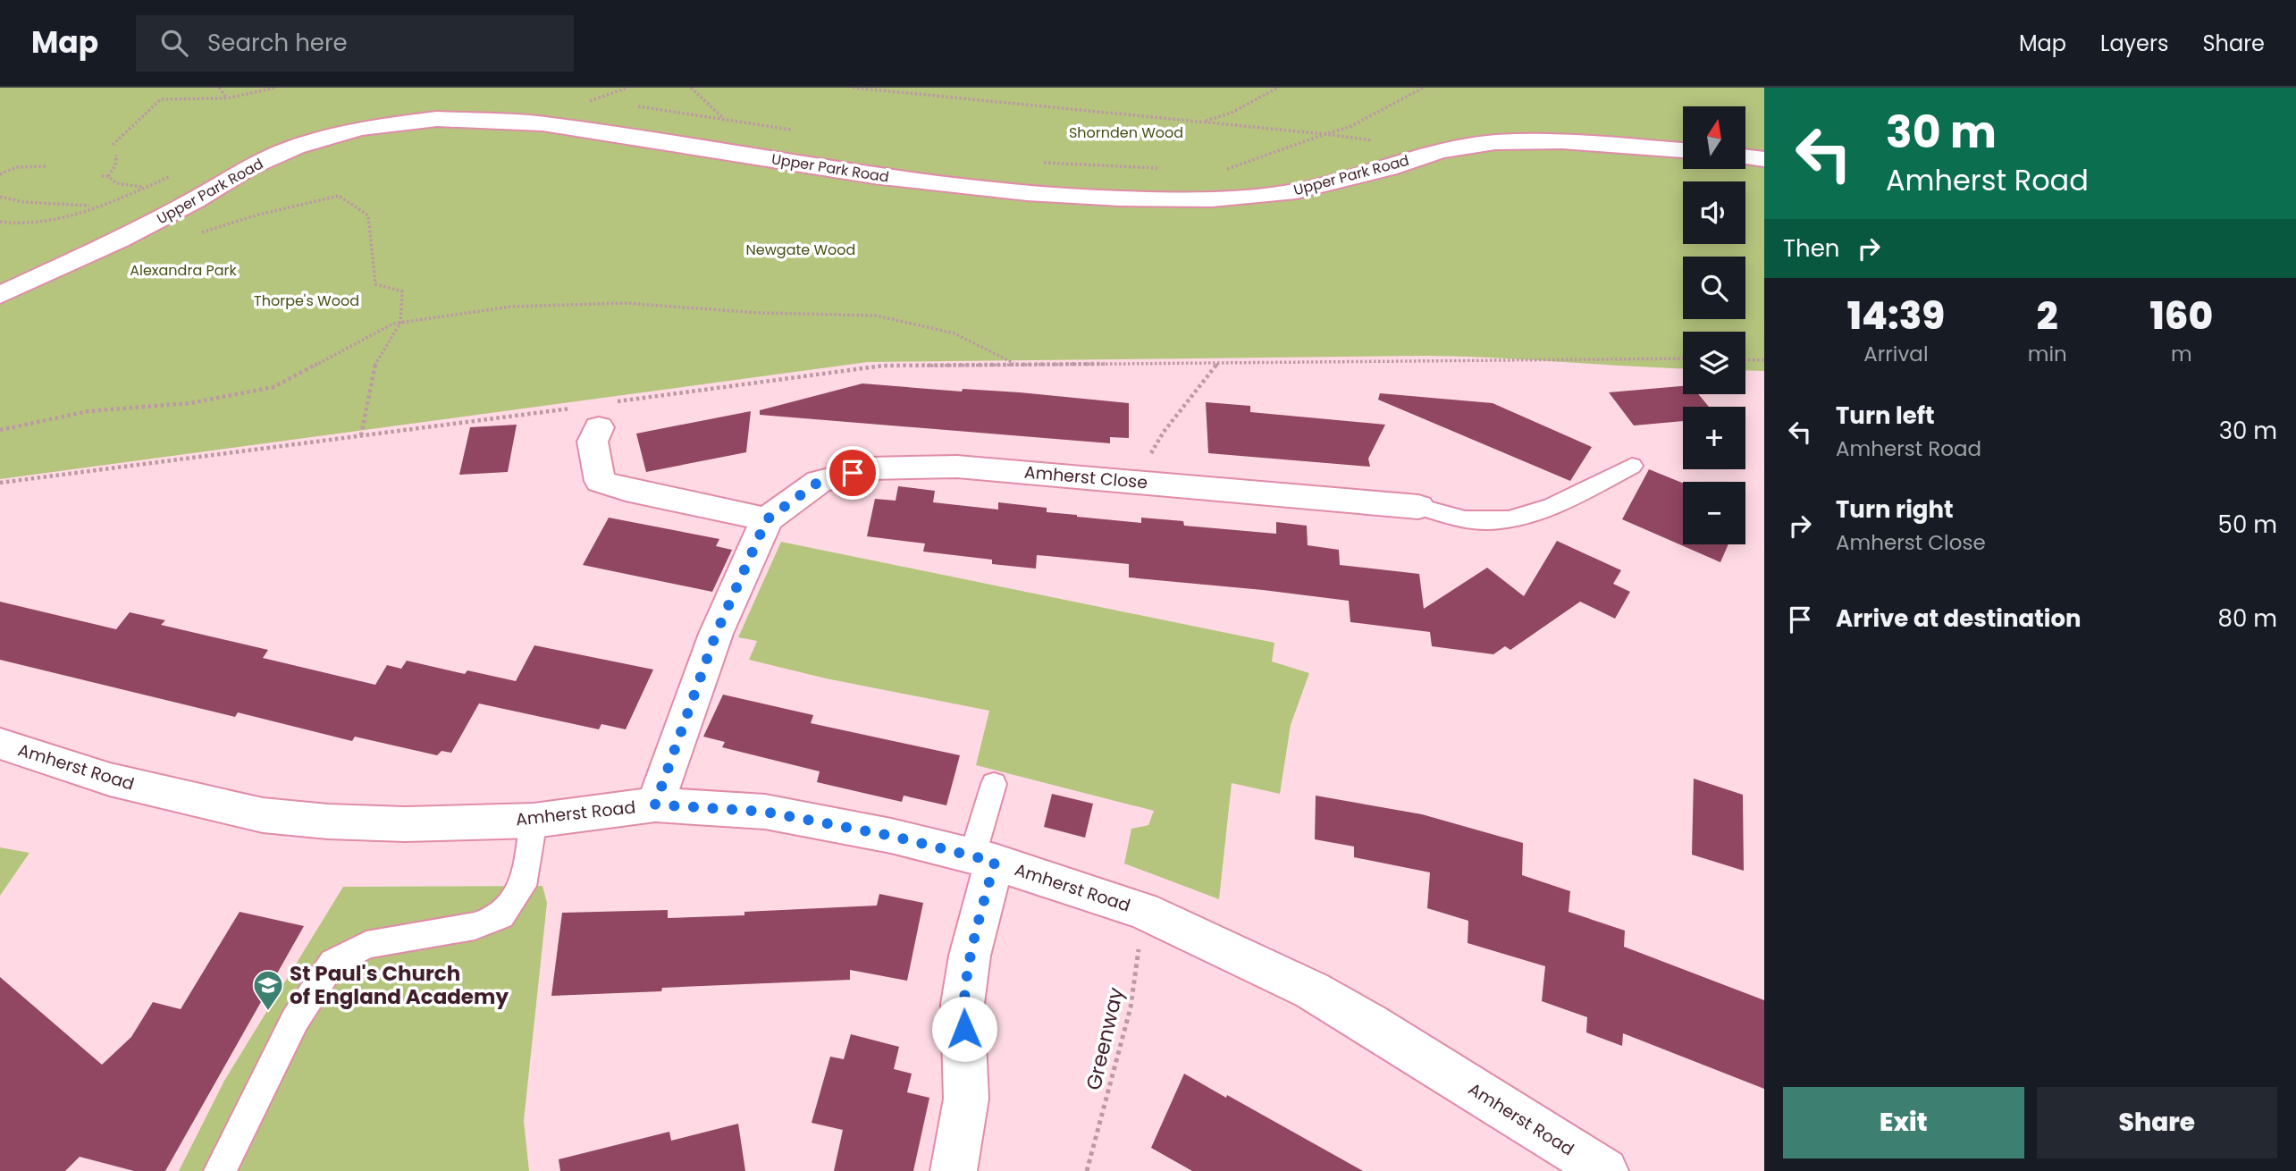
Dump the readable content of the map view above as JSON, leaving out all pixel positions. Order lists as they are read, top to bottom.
{
  "streets": {
    "street": ["Upper Park Road", "Amherst Close", "Amherst Road"],
    "path": ["Greenway"]
  },
  "crossings": [
    ["Amherst Road", "Greenway"]
  ],
  "parks": [
    "Shornden Wood",
    "Newgate Wood",
    "Alexandra Park",
    "Thorpe's Wood"
  ],
  "places": {
    "school or university": ["St Paul's Church of England Academy"]
  },
  "north": "top",
  "page": {
    "header": "Map",
    "search": "Search here",
    "nav": ["Map", "Layers", "Share"],
    "turn": ["30 m", "Amherst Road"],
    "map_buttons": ["+", "−"],
    "then": "Then",
    "eta": [
      "14:39",
      "Arrival",
      "2",
      "min",
      "160",
      "m"
    ],
    "list": [
      {
        "name": "Turn left",
        "note": "Amherst Road",
        "value": "30 m"
      },
      {
        "name": "Turn right",
        "note": "Amherst Close",
        "value": "50 m"
      },
      {
        "name": "Arrive at destination",
        "value": "80 m"
      }
    ],
    "buttons": ["Exit", "Share"]
  }
}
